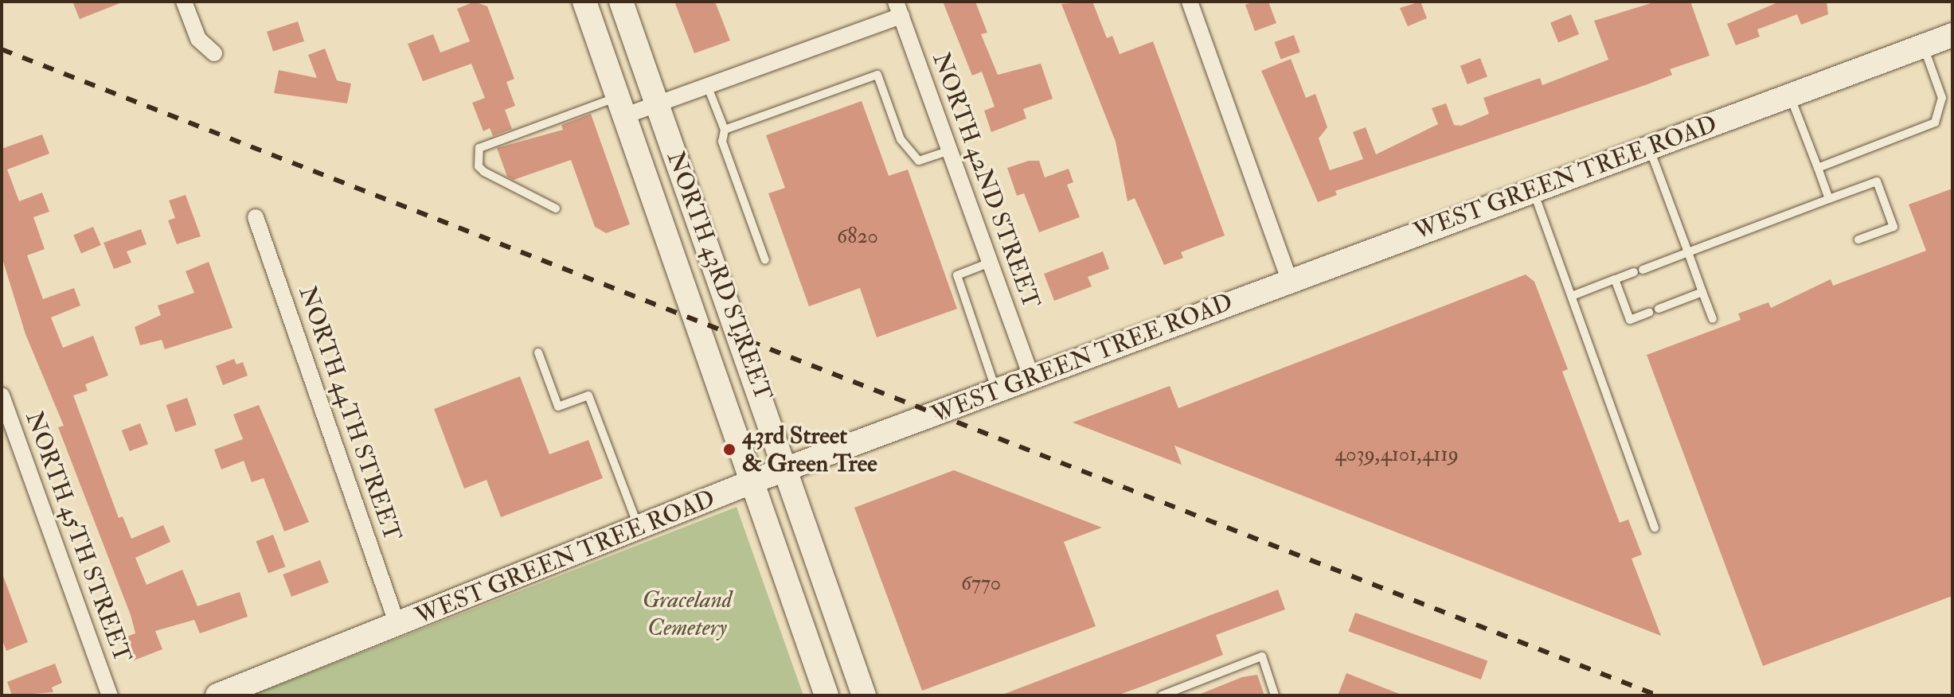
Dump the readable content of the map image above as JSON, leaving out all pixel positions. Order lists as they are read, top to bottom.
{
  "streets": {
    "street": [
      "WEST GREEN TREE ROAD",
      "NORTH 42ND STREET",
      "NORTH 43RD STREET",
      "NORTH 44TH STREET",
      "NORTH 45TH STREET"
    ]
  },
  "crossings": [
    ["WEST GREEN TREE ROAD", "NORTH 42ND STREET"],
    ["WEST GREEN TREE ROAD", "NORTH 43RD STREET"],
    ["WEST GREEN TREE ROAD", "NORTH 44TH STREET"]
  ],
  "parks": ["Graceland Cemetery"],
  "places": ["43rd Street & Green Tree"],
  "house_numbers": ["6820", "4039,4101,4119", "6770"]
}
